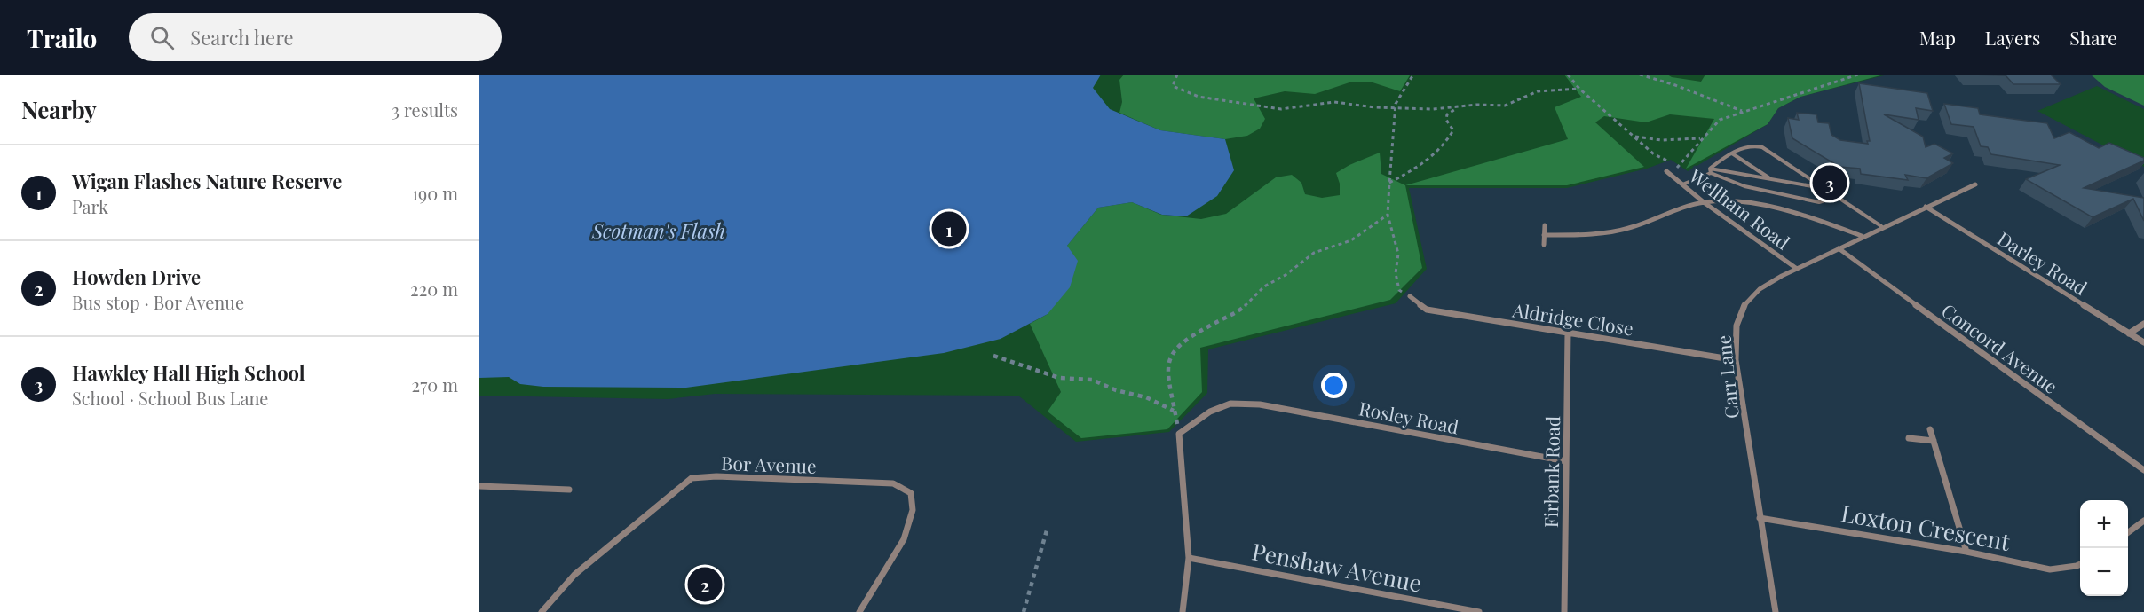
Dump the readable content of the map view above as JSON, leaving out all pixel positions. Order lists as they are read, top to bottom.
{
  "streets": {
    "street": [
      "Wellham Road",
      "Darley Road",
      "Aldridge Close",
      "Concord Avenue",
      "Carr Lane",
      "Rosley Road",
      "Bor Avenue",
      "Firbank Road",
      "Loxton Crescent",
      "Penshaw Avenue"
    ]
  },
  "crossings": [
    ["Wellham Road", "Carr Lane"],
    ["Darley Road", "Carr Lane"],
    ["Aldridge Close", "Carr Lane"],
    ["Aldridge Close", "Firbank Road"],
    ["Concord Avenue", "Carr Lane"],
    ["Carr Lane", "Loxton Crescent"],
    ["Rosley Road", "Firbank Road"]
  ],
  "water": ["Scotman's Flash"],
  "page": {
    "header": "Trailo",
    "search": "Search here",
    "nav": ["Map", "Layers", "Share"],
    "heading": ["Nearby", "3 results"],
    "list": [
      {
        "mark": "1",
        "name": "Wigan Flashes Nature Reserve",
        "note": "Park",
        "value": "190 m"
      },
      {
        "mark": "2",
        "name": "Howden Drive",
        "note": "Bus stop · Bor Avenue",
        "value": "220 m"
      },
      {
        "mark": "3",
        "name": "Hawkley Hall High School",
        "note": "School · School Bus Lane",
        "value": "270 m"
      }
    ],
    "pins": ["3", "1", "2"],
    "map_buttons": ["+", "−"]
  }
}
